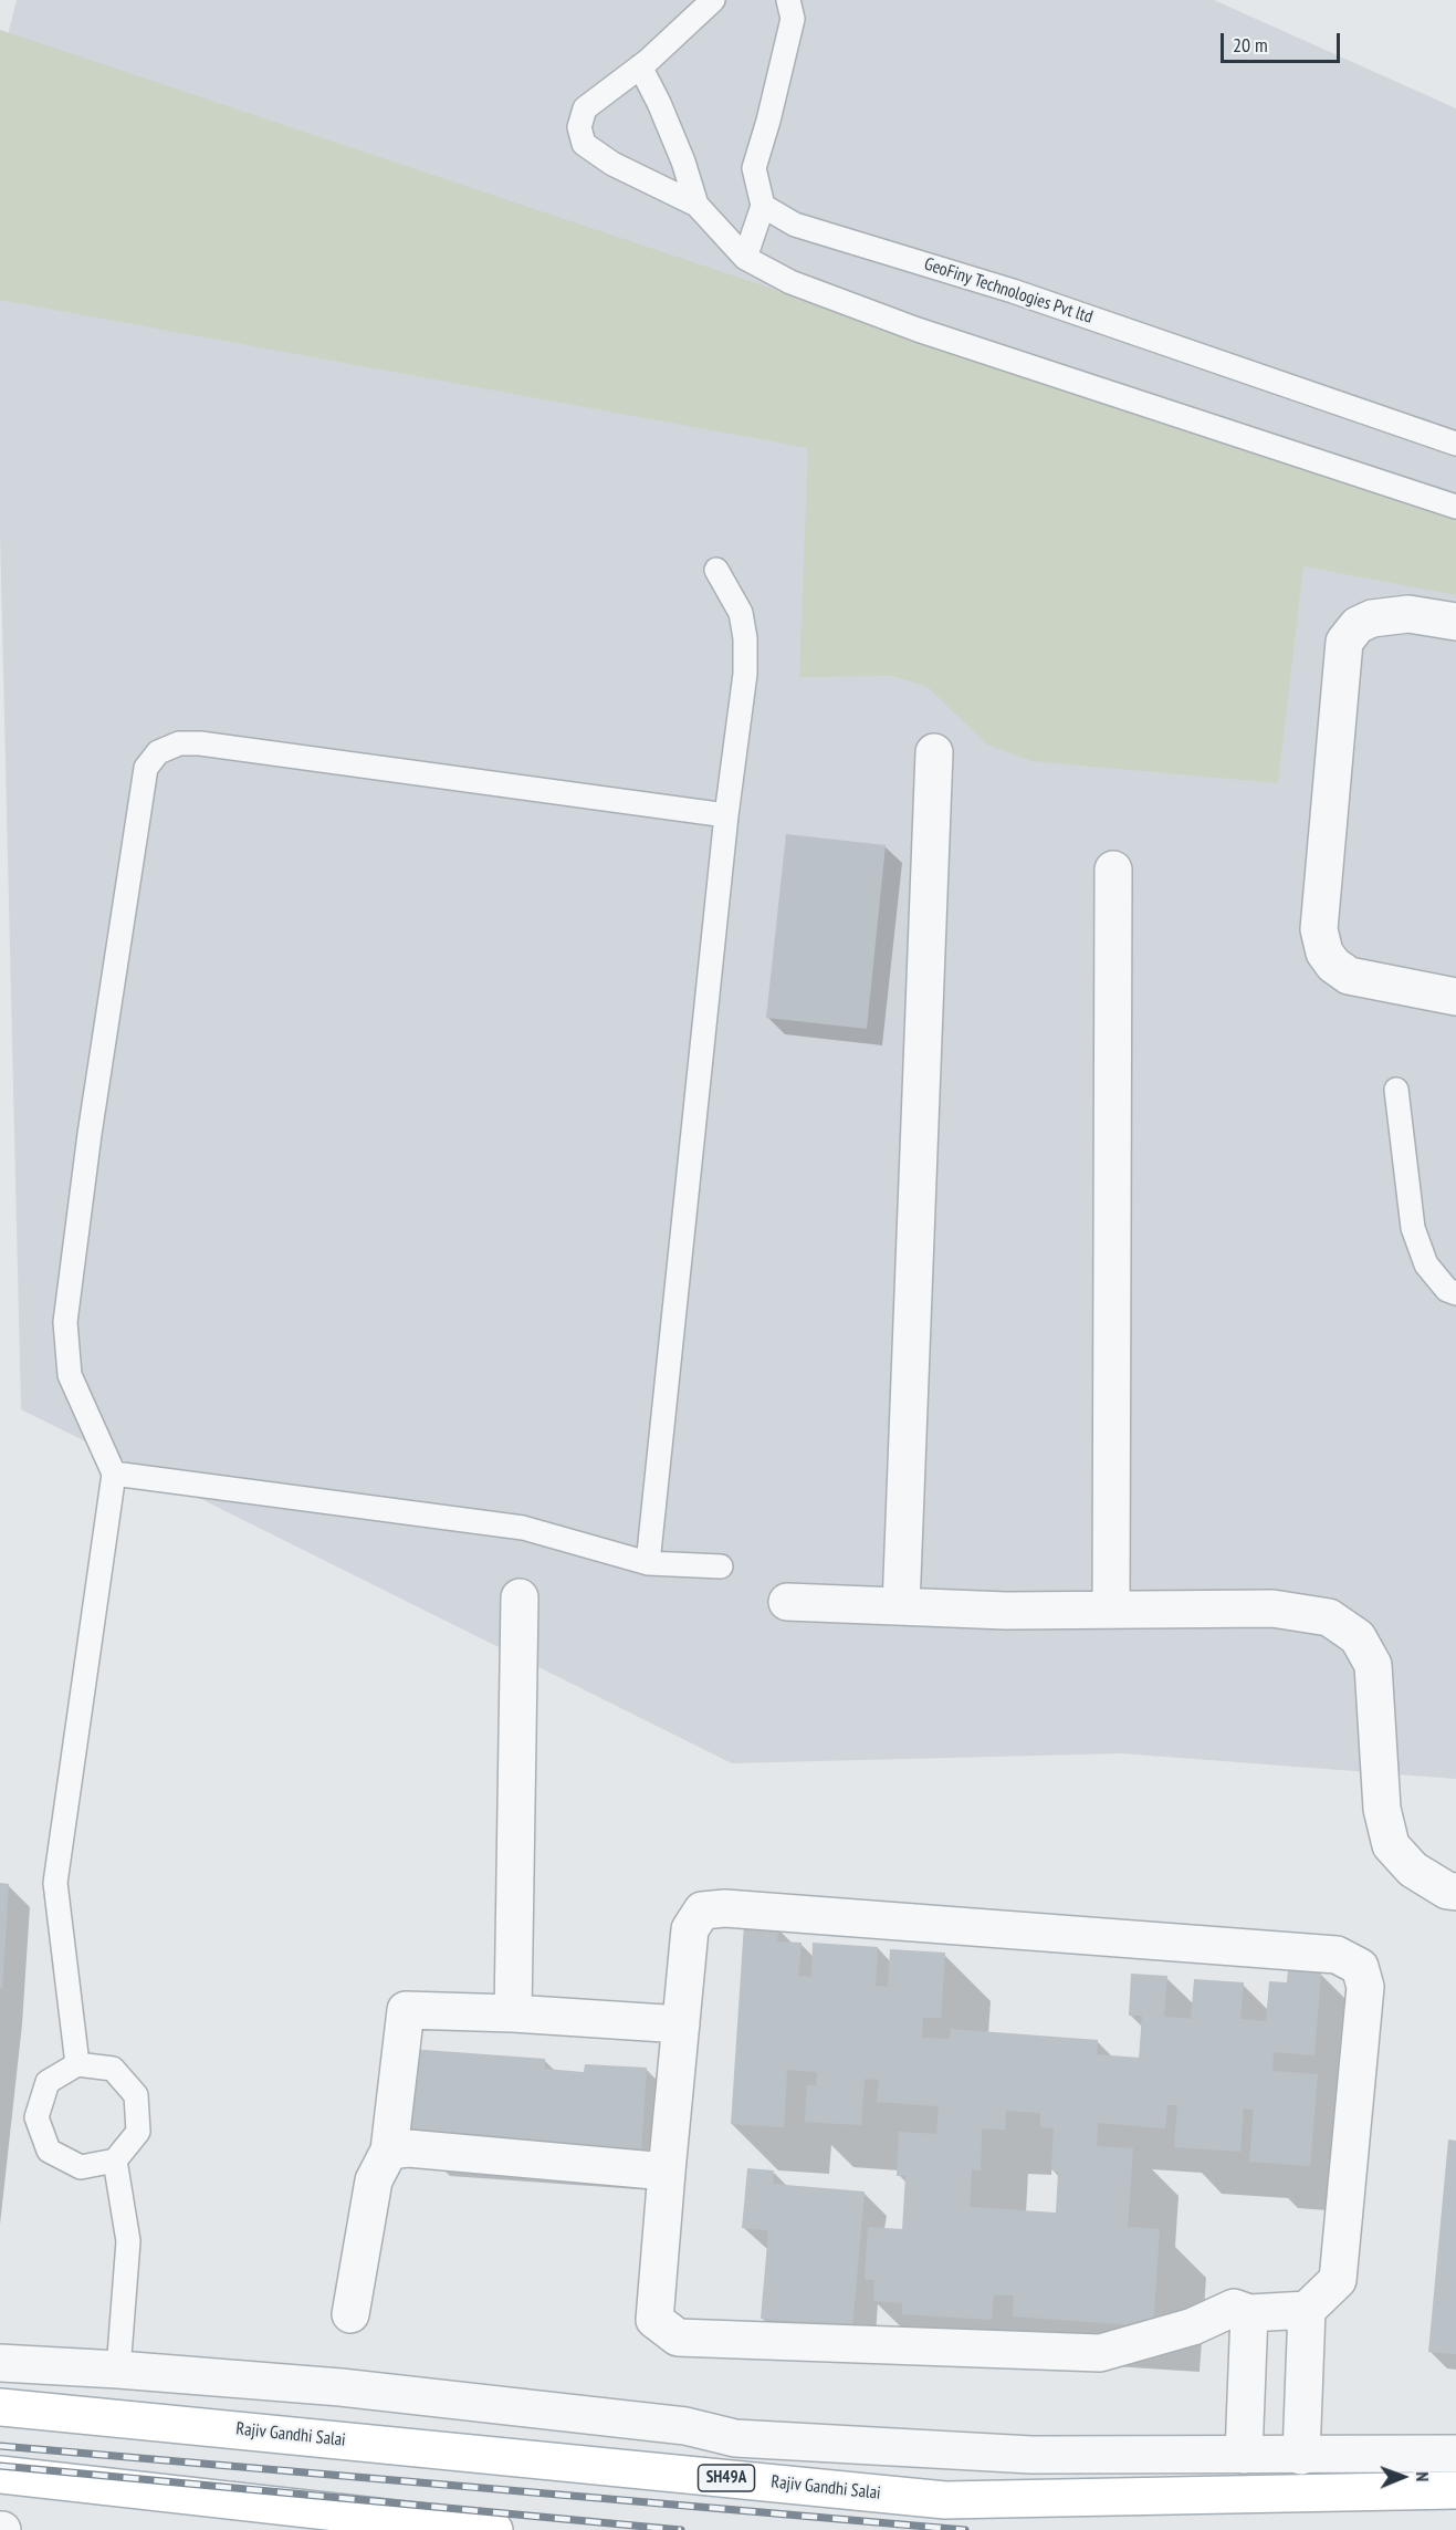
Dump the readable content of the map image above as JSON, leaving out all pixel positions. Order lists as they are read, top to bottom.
{
  "streets": {
    "main road": ["Rajiv Gandhi Salai", "SH49A"],
    "lane": ["GeoFiny Technologies Pvt ltd"]
  },
  "scale_bar": "20 m",
  "north": "right"
}
